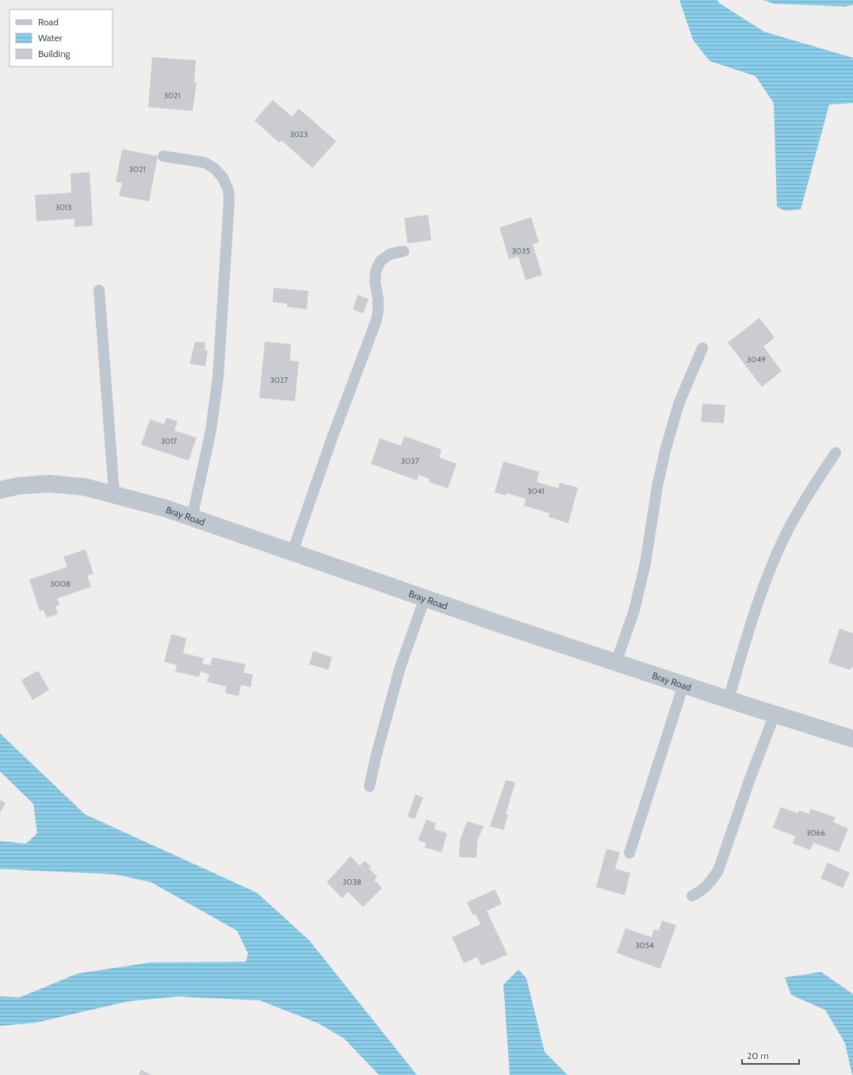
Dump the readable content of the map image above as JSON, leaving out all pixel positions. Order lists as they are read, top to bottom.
{
  "streets": {
    "street": ["Bray Road"]
  },
  "house_numbers": [
    "3021",
    "3023",
    "3021",
    "3013",
    "3035",
    "3049",
    "3027",
    "3017",
    "3037",
    "3041",
    "3008",
    "3066",
    "3038",
    "3054"
  ],
  "legend": ["Road", "Water", "Building"],
  "scale_bar": "20 m"
}
